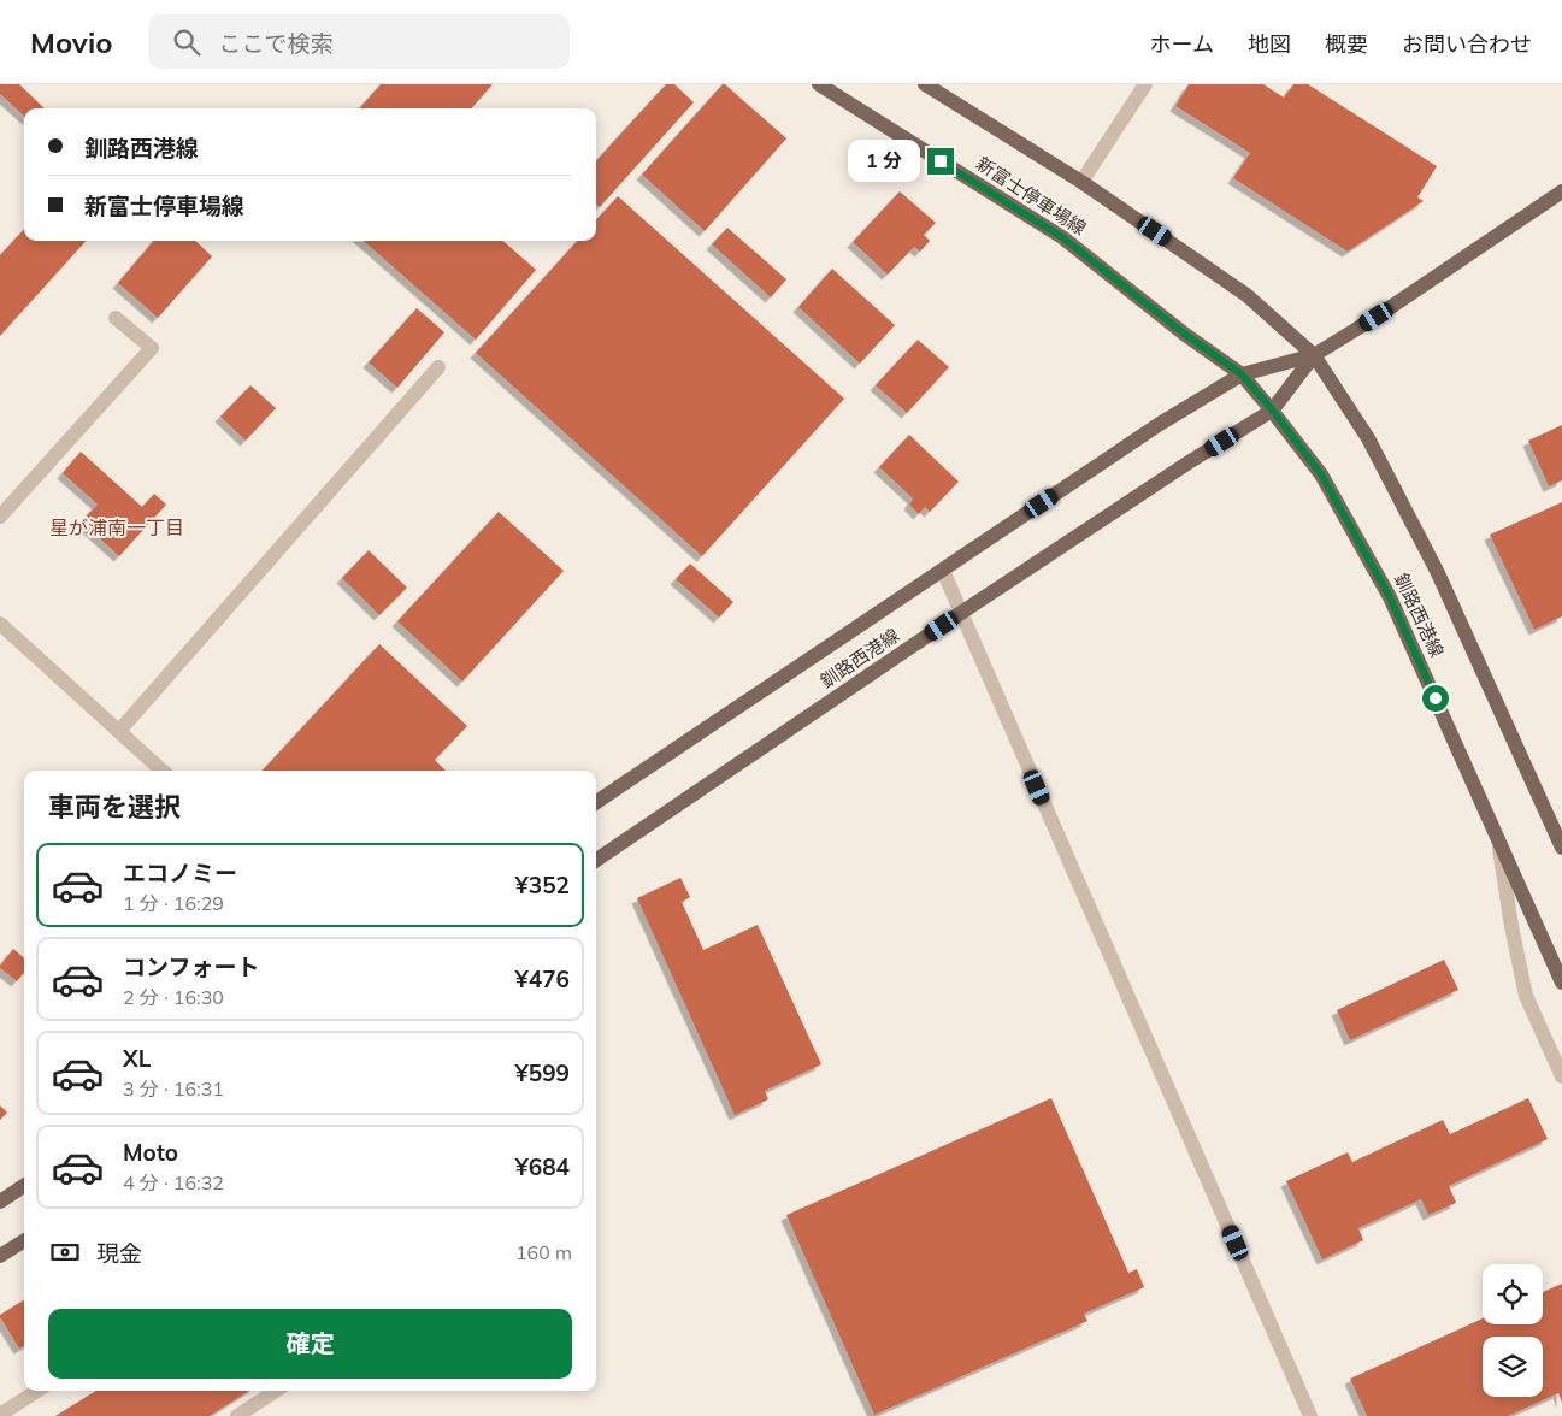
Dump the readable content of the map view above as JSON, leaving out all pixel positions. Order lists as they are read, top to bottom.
{
  "streets": {
    "main road": ["新富士停車場線", "釧路西港線"]
  },
  "crossings": [
    ["新富士停車場線", "釧路西港線"]
  ],
  "districts": ["星が浦南一丁目"],
  "page": {
    "header": "Movio",
    "search": "ここで検索",
    "nav": [
      "ホーム",
      "地図",
      "概要",
      "お問い合わせ"
    ],
    "banner": ["釧路西港線", "新富士停車場線"],
    "bubble": "1 分",
    "heading": "車両を選択",
    "list": [
      {
        "name": "エコノミー",
        "note": "1 分 · 16:29",
        "value": "¥352"
      },
      {
        "name": "コンフォート",
        "note": "2 分 · 16:30",
        "value": "¥476"
      },
      {
        "name": "XL",
        "note": "3 分 · 16:31",
        "value": "¥599"
      },
      {
        "name": "Moto",
        "note": "4 分 · 16:32",
        "value": "¥684"
      }
    ],
    "pay": ["現金", "160 m"],
    "buttons": "確定"
  }
}
